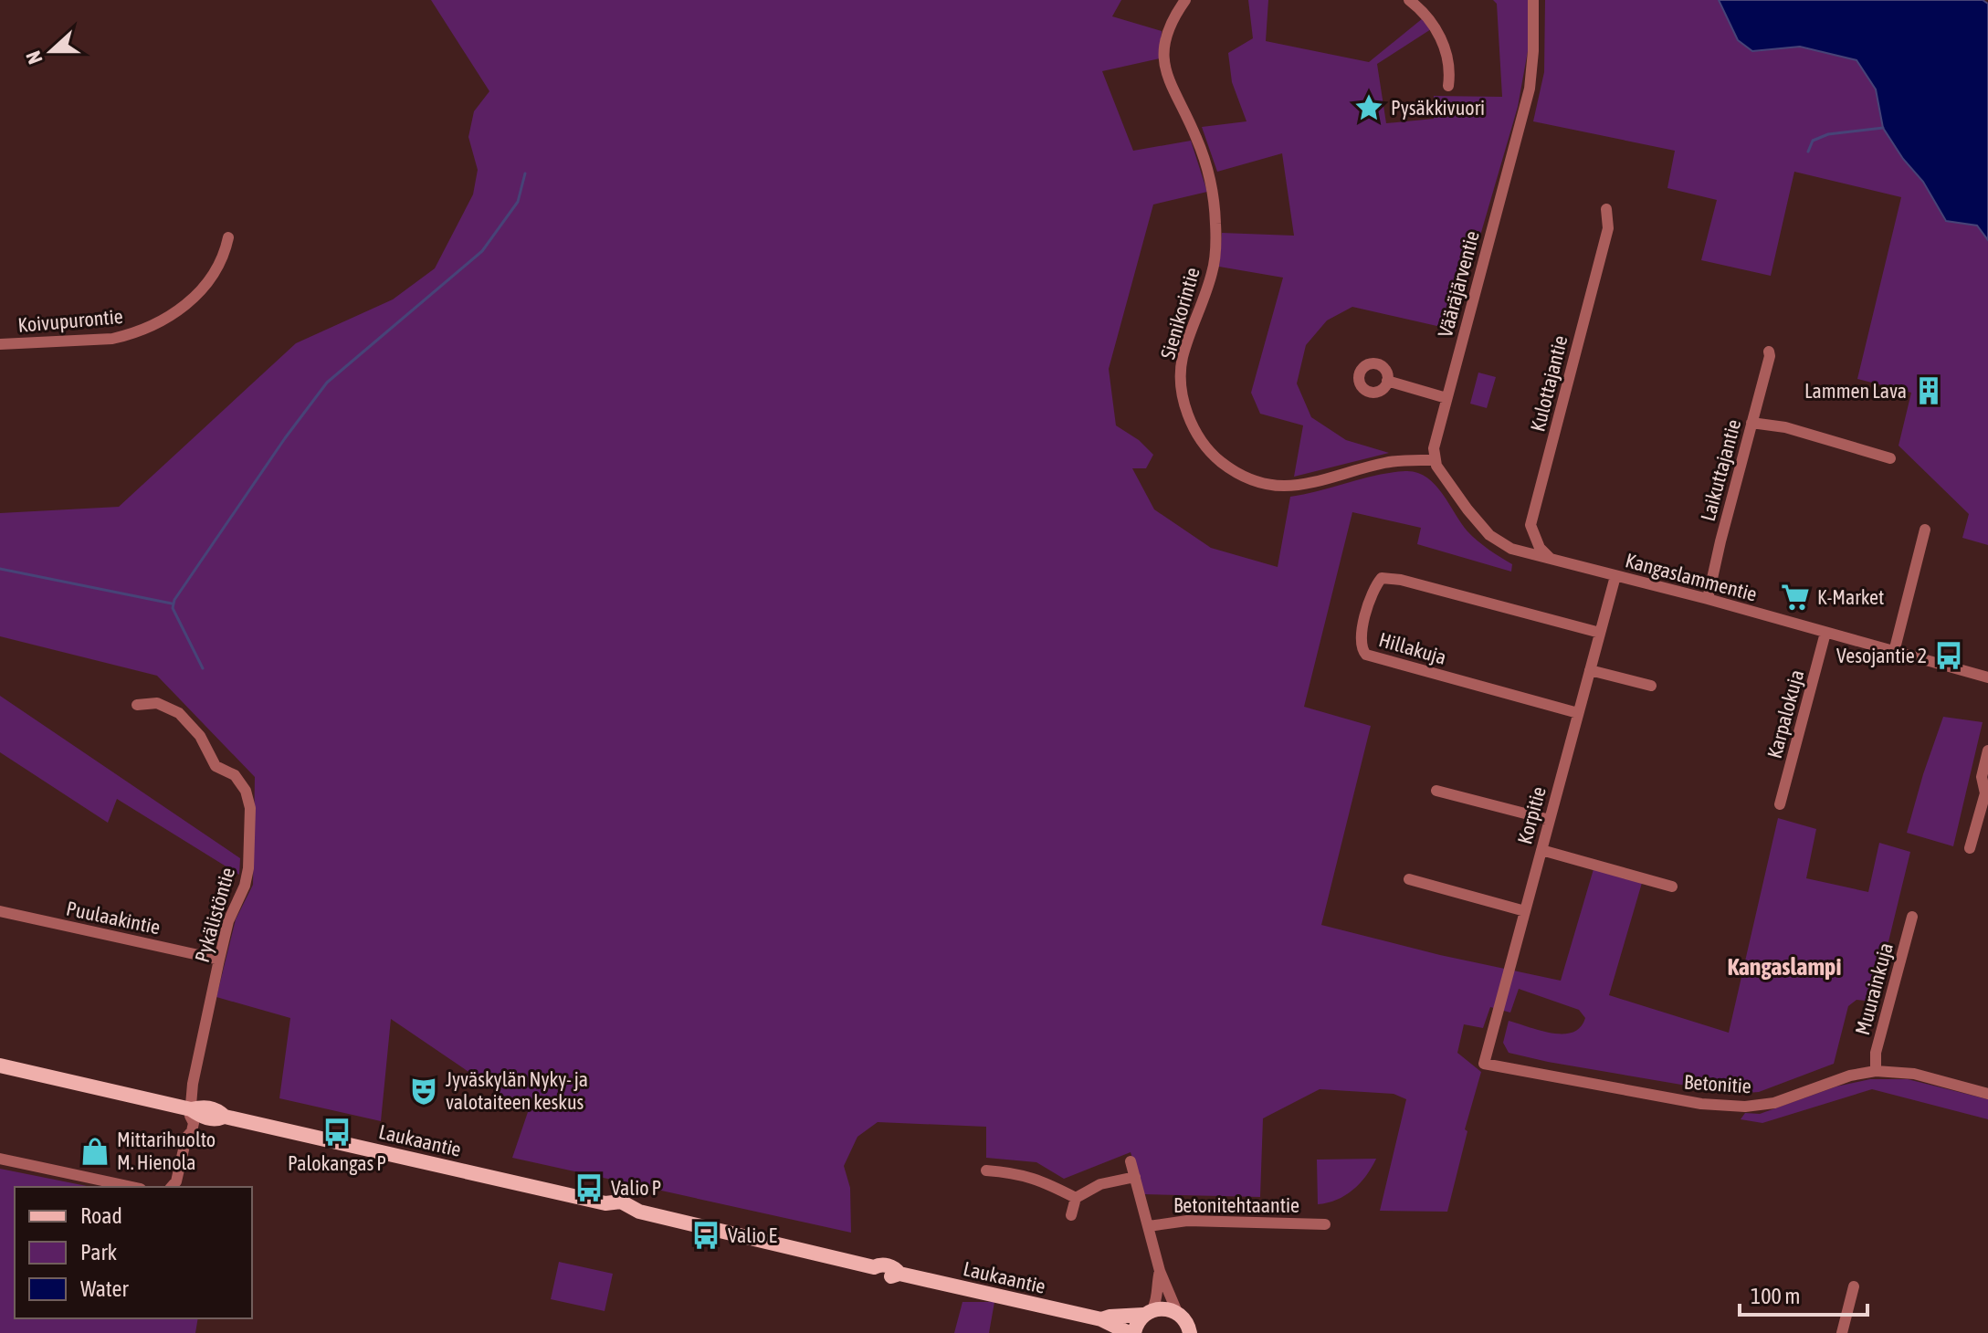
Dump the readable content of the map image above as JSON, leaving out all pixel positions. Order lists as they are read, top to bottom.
{
  "streets": {
    "main road": ["Laukaantie"],
    "street": [
      "Vääräjärventie",
      "Sienikorintie",
      "Koivupurontie",
      "Kulottajantie",
      "Laikuttajantie",
      "Kangaslammentie",
      "Hillakuja",
      "Karpalokuja",
      "Korpitie",
      "Pykälistöntie",
      "Puulaakintie",
      "Muurainkuja",
      "Betonitie",
      "Betonitehtaantie"
    ]
  },
  "crossings": [
    ["Vääräjärventie", "Sienikorintie"],
    ["Vääräjärventie", "Kangaslammentie"],
    ["Sienikorintie", "Kangaslammentie"],
    ["Kulottajantie", "Kangaslammentie"],
    ["Laikuttajantie", "Kangaslammentie"],
    ["Kangaslammentie", "Karpalokuja"],
    ["Kangaslammentie", "Korpitie"],
    ["Hillakuja", "Korpitie"],
    ["Korpitie", "Betonitie"],
    ["Pykälistöntie", "Puulaakintie"],
    ["Pykälistöntie", "Laukaantie"],
    ["Muurainkuja", "Betonitie"]
  ],
  "districts": ["Kangaslampi"],
  "places": {
    "place": ["Pysäkkivuori"],
    "building": ["Lammen Lava"],
    "supermarket": ["K-Market"],
    "bus stop": [
      "Vesojantie 2",
      "Palokangas P",
      "Valio P",
      "Valio E"
    ],
    "theatre": ["Jyväskylän Nyky- ja valotaiteen keskus"],
    "shop": ["Mittarihuolto M. Hienola"]
  },
  "legend": ["Road", "Park", "Water"],
  "scale_bar": "100 m",
  "north": "left"
}
